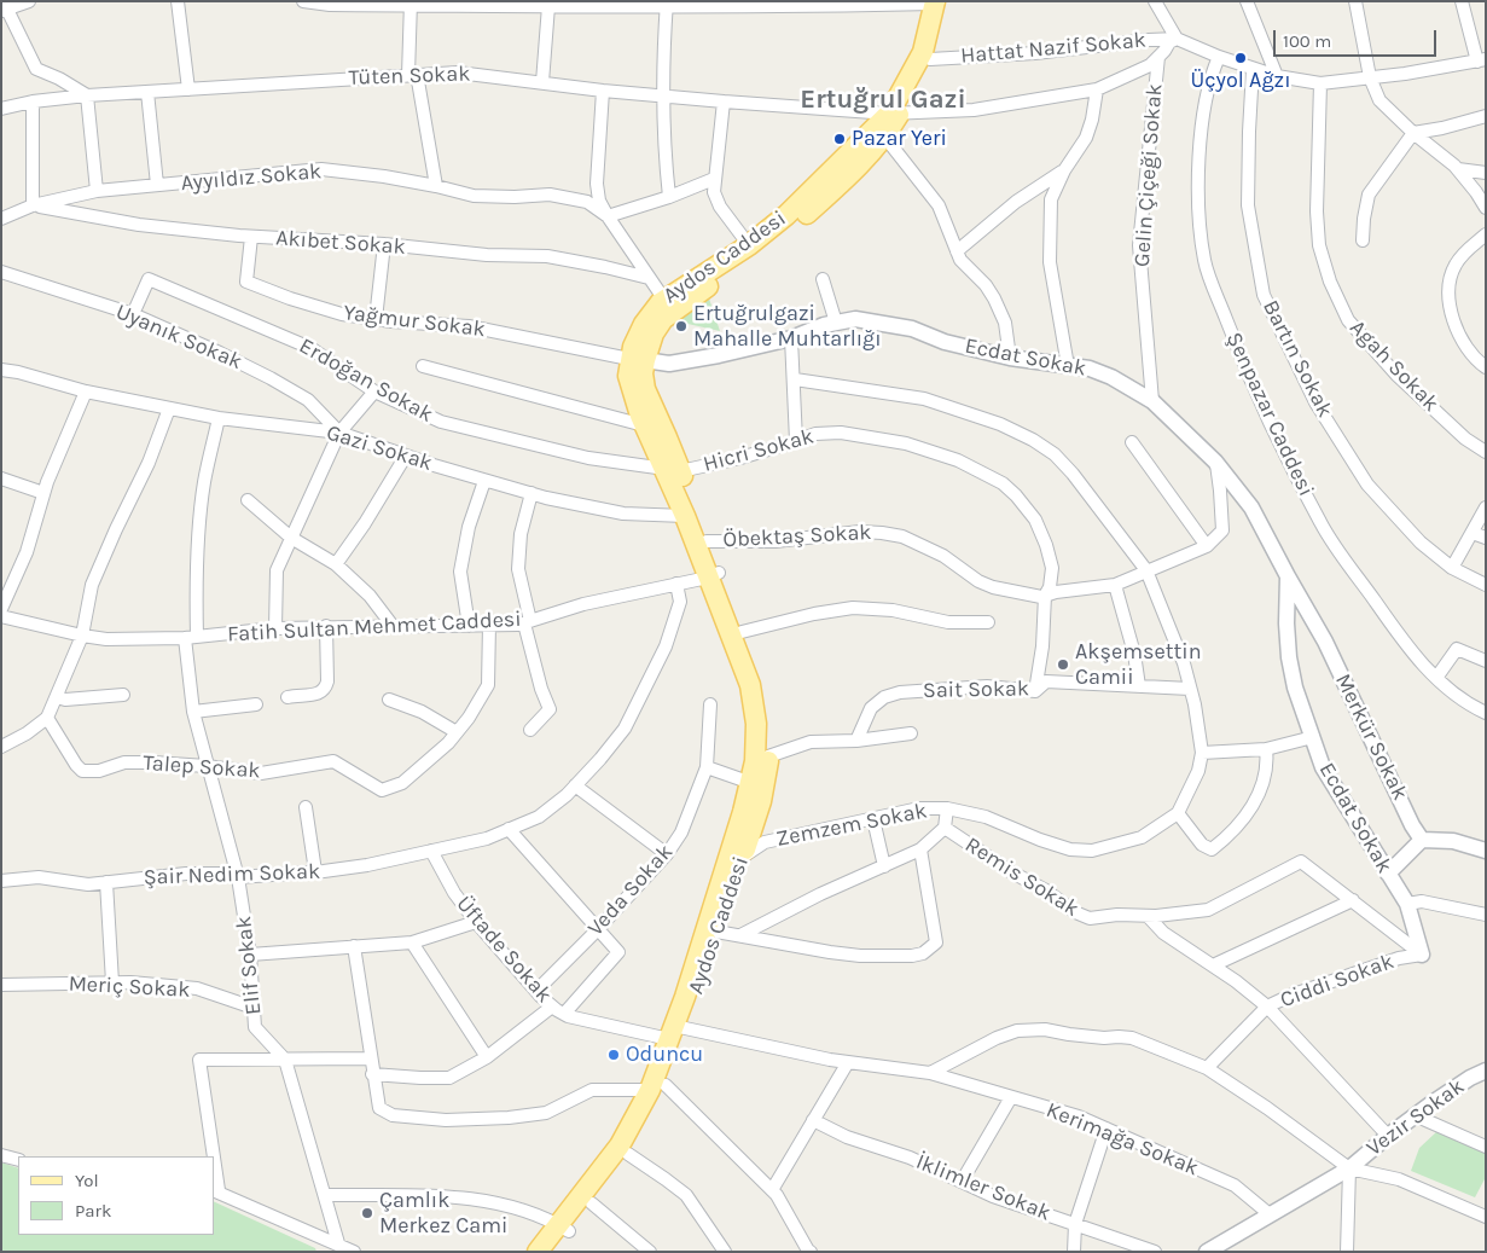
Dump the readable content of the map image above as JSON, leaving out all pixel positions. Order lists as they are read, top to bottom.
{
  "streets": {
    "main road": ["Aydos Caddesi"],
    "street": [
      "Hattat Nazif Sokak",
      "Tüten Sokak",
      "Gelin Çiçeği Sokak",
      "Ayyıldız Sokak",
      "Akıbet Sokak",
      "Yağmur Sokak",
      "Uyanık Sokak",
      "Ecdat Sokak",
      "Bartın Sokak",
      "Agah Sokak",
      "Erdoğan Sokak",
      "Şenpazar Caddesi",
      "Gazi Sokak",
      "Hicri Sokak",
      "Öbektaş Sokak",
      "Fatih Sultan Mehmet Caddesi",
      "Sait Sokak",
      "Merkür Sokak",
      "Talep Sokak",
      "Zemzem Sokak",
      "Şair Nedim Sokak",
      "Remis Sokak",
      "Veda Sokak",
      "Üftade Sokak",
      "Elif Sokak",
      "Ciddi Sokak",
      "Meriç Sokak",
      "Vezir Sokak",
      "Kerimağa Sokak",
      "İklimler Sokak"
    ]
  },
  "crossings": [
    ["Hattat Nazif Sokak", "Tüten Sokak"],
    ["Hattat Nazif Sokak", "Aydos Caddesi"],
    ["Tüten Sokak", "Gelin Çiçeği Sokak"],
    ["Tüten Sokak", "Aydos Caddesi"],
    ["Gelin Çiçeği Sokak", "Ecdat Sokak"],
    ["Ayyıldız Sokak", "Akıbet Sokak"],
    ["Akıbet Sokak", "Yağmur Sokak"],
    ["Aydos Caddesi", "Yağmur Sokak"],
    ["Aydos Caddesi", "Ecdat Sokak"],
    ["Aydos Caddesi", "Erdoğan Sokak"],
    ["Aydos Caddesi", "Gazi Sokak"],
    ["Aydos Caddesi", "Hicri Sokak"],
    ["Aydos Caddesi", "Öbektaş Sokak"],
    ["Aydos Caddesi", "Fatih Sultan Mehmet Caddesi"],
    ["Aydos Caddesi", "Zemzem Sokak"],
    ["Aydos Caddesi", "Üftade Sokak"],
    ["Yağmur Sokak", "Ecdat Sokak"],
    ["Uyanık Sokak", "Erdoğan Sokak"],
    ["Uyanık Sokak", "Gazi Sokak"],
    ["Ecdat Sokak", "Merkür Sokak"],
    ["Ecdat Sokak", "Remis Sokak"],
    ["Ecdat Sokak", "Ciddi Sokak"],
    ["Erdoğan Sokak", "Hicri Sokak"],
    ["Gazi Sokak", "Elif Sokak"],
    ["Hicri Sokak", "Öbektaş Sokak"],
    ["Hicri Sokak", "Sait Sokak"],
    ["Fatih Sultan Mehmet Caddesi", "Talep Sokak"],
    ["Fatih Sultan Mehmet Caddesi", "Şair Nedim Sokak"],
    ["Fatih Sultan Mehmet Caddesi", "Elif Sokak"],
    ["Talep Sokak", "Elif Sokak"],
    ["Şair Nedim Sokak", "Üftade Sokak"],
    ["Şair Nedim Sokak", "Elif Sokak"],
    ["Remis Sokak", "Ciddi Sokak"],
    ["Veda Sokak", "Üftade Sokak"],
    ["Üftade Sokak", "Kerimağa Sokak"],
    ["Elif Sokak", "Meriç Sokak"],
    ["Vezir Sokak", "Kerimağa Sokak"]
  ],
  "districts": ["Ertuğrul Gazi"],
  "places": [
    "Üçyol Ağzı",
    "Pazar Yeri",
    "Ertuğrulgazi Mahalle Muhtarlığı",
    "Akşemsettin Camii",
    "Oduncu",
    "Çamlık Merkez Cami"
  ],
  "legend": ["Yol", "Park"],
  "scale_bar": "100 m"
}
